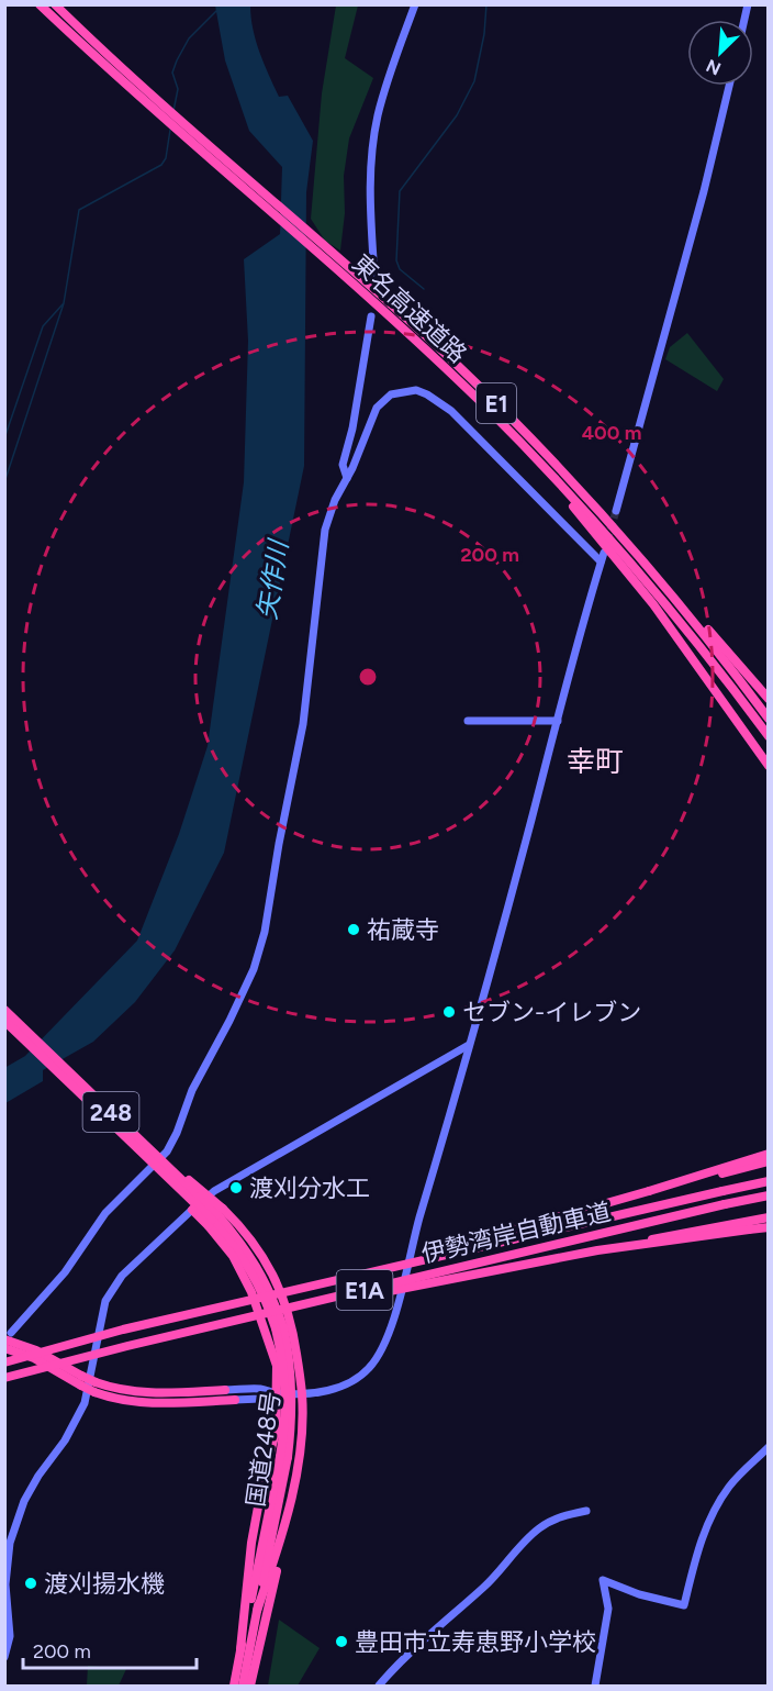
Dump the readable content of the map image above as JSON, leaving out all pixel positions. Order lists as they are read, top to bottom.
{
  "streets": {
    "highway": [
      "東名高速道路",
      "E1",
      "248",
      "伊勢湾岸自動車道",
      "E1A",
      "国道248号"
    ]
  },
  "crossings": [
    ["248", "国道248号"]
  ],
  "districts": ["幸町"],
  "water": ["矢作川"],
  "places": [
    "祐蔵寺",
    "セブン-イレブン",
    "渡刈分水工",
    "渡刈揚水機",
    "豊田市立寿恵野小学校"
  ],
  "scale_bar": "200 m",
  "north": "bottom left",
  "rings": ["400 m", "200 m"]
}
